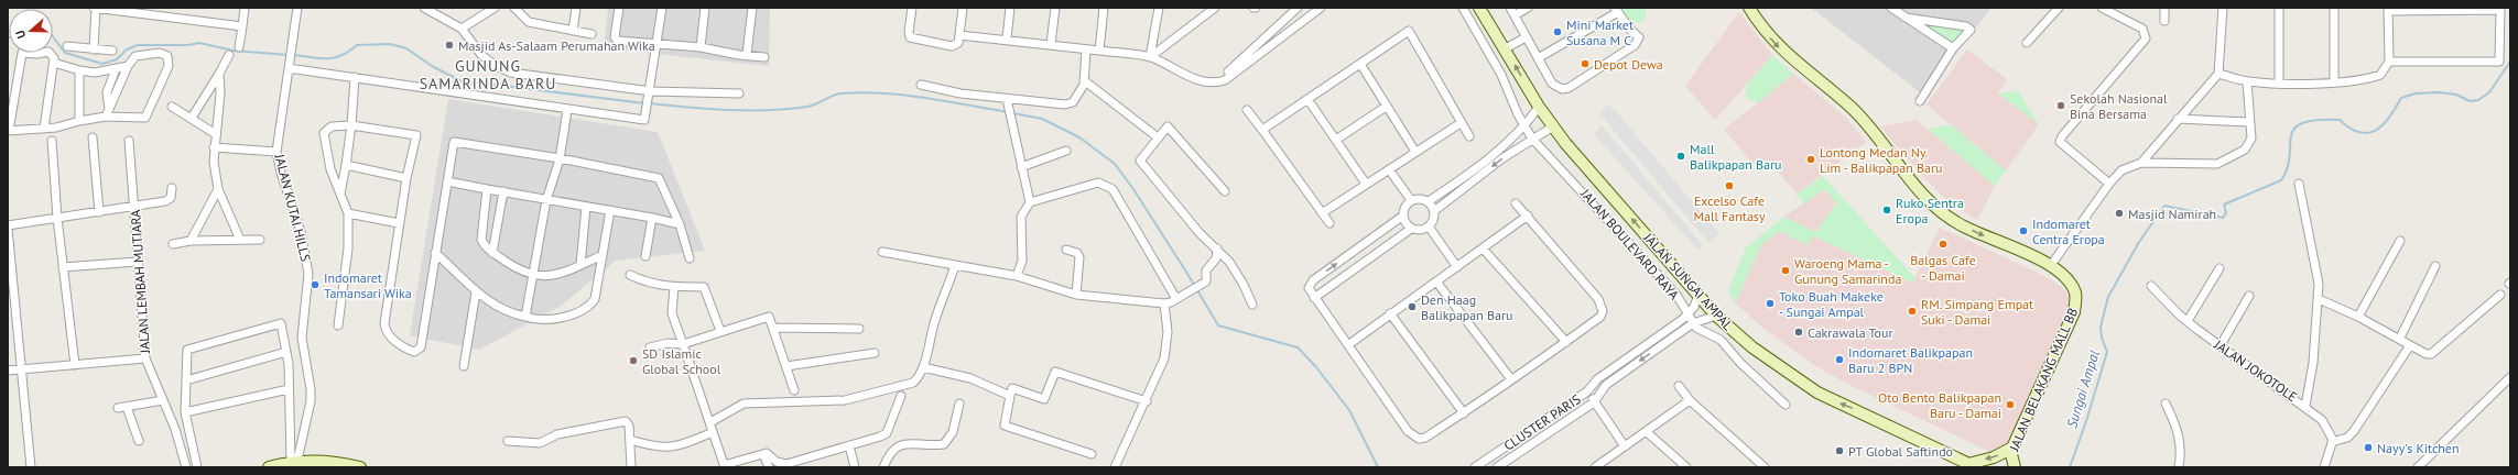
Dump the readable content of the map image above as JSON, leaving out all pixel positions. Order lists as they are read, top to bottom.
{
  "streets": {
    "main road": ["JALAN SUNGAI AMPAL", "JALAN BELAKANG MALL BB"],
    "street": [
      "JALAN KUTAI HILLS",
      "JALAN BOULEVARD RAYA",
      "JALAN LEMBAH MUTIARA",
      "JALAN JOKOTOLE",
      "CLUSTER PARIS"
    ]
  },
  "crossings": [
    ["JALAN BOULEVARD RAYA", "CLUSTER PARIS"],
    ["JALAN SUNGAI AMPAL", "CLUSTER PARIS"]
  ],
  "one_way": ["JALAN SUNGAI AMPAL", "JALAN BELAKANG MALL BB"],
  "districts": ["GUNUNG SAMARINDA BARU"],
  "water": ["Sungai Ampal"],
  "places": [
    "Mini Market Susana M C",
    "Masjid As-Salaam Perumahan Wika",
    "Depot Dewa",
    "Sekolah Nasional Bina Bersama",
    "Mall Balikpapan Baru",
    "Lontong Medan Ny. Lim - Balikpapan Baru",
    "Excelso Cafe Mall Fantasy",
    "Ruko Sentra Eropa",
    "Masjid Namirah",
    "Indomaret Centra Eropa",
    "Balgas Cafe - Damai",
    "Waroeng Mama - Gunung Samarinda",
    "Indomaret Tamansari Wika",
    "Toko Buah Makeke - Sungai Ampal",
    "Den Haag Balikpapan Baru",
    "RM. Simpang Empat Suki - Damai",
    "Cakrawala Tour",
    "Indomaret Balikpapan Baru 2 BPN",
    "SD Islamic Global School",
    "Oto Bento Balikpapan Baru - Damai",
    "Nayy's Kitchen",
    "PT Global Saftindo"
  ],
  "north": "left"
}
